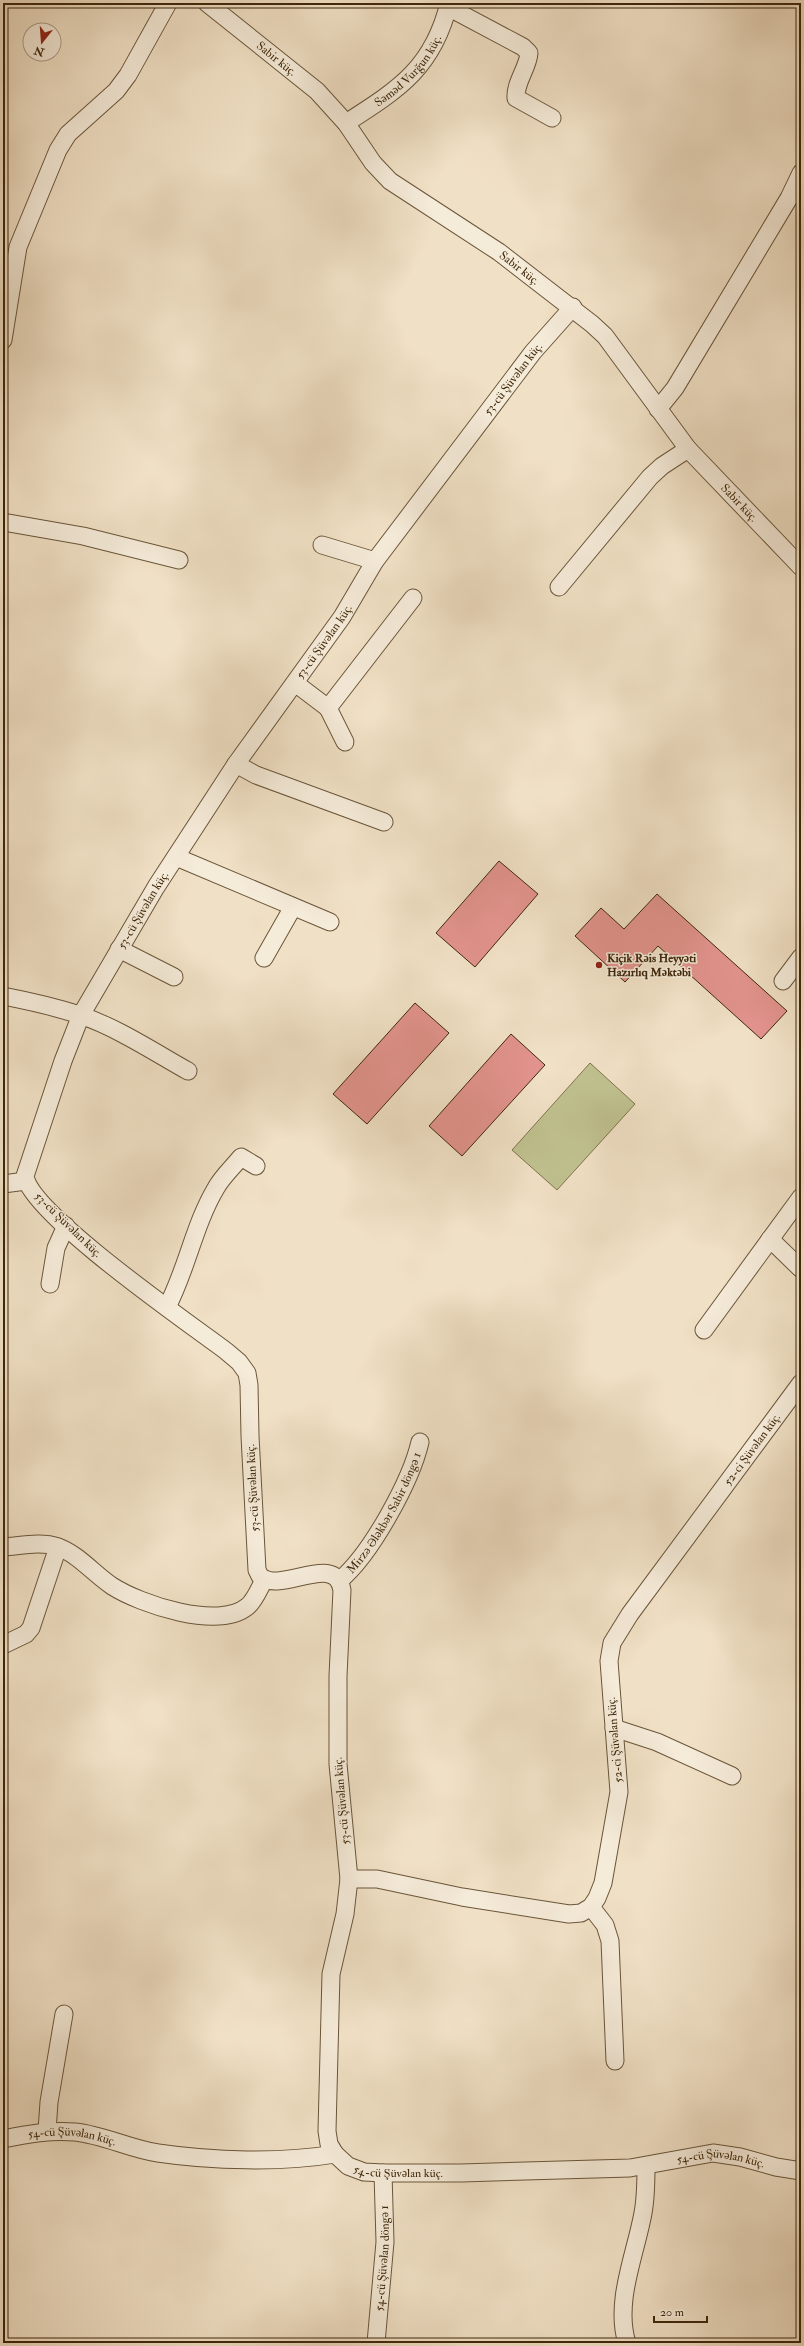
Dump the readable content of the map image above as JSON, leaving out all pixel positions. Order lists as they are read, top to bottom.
{
  "streets": {
    "street": [
      "Sabir küç.",
      "Səməd Vurğun küç.",
      "53-cü Şüvəlan küç.",
      "52-ci Şüvəlan küç.",
      "Mirzə Ələkbər Sabir döngə 1",
      "54-cü Şüvəlan küç.",
      "54-cü Şüvəlan döngə 1"
    ]
  },
  "crossings": [
    ["Sabir küç.", "Səməd Vurğun küç."],
    ["Sabir küç.", "53-cü Şüvəlan küç."],
    ["53-cü Şüvəlan küç.", "Mirzə Ələkbər Sabir döngə 1"],
    ["53-cü Şüvəlan küç.", "54-cü Şüvəlan küç."],
    ["54-cü Şüvəlan küç.", "54-cü Şüvəlan döngə 1"]
  ],
  "places": ["Kiçik Rəis Heyyəti Hazırlıq Məktəbi"],
  "scale_bar": "20 m",
  "north": "bottom"
}
